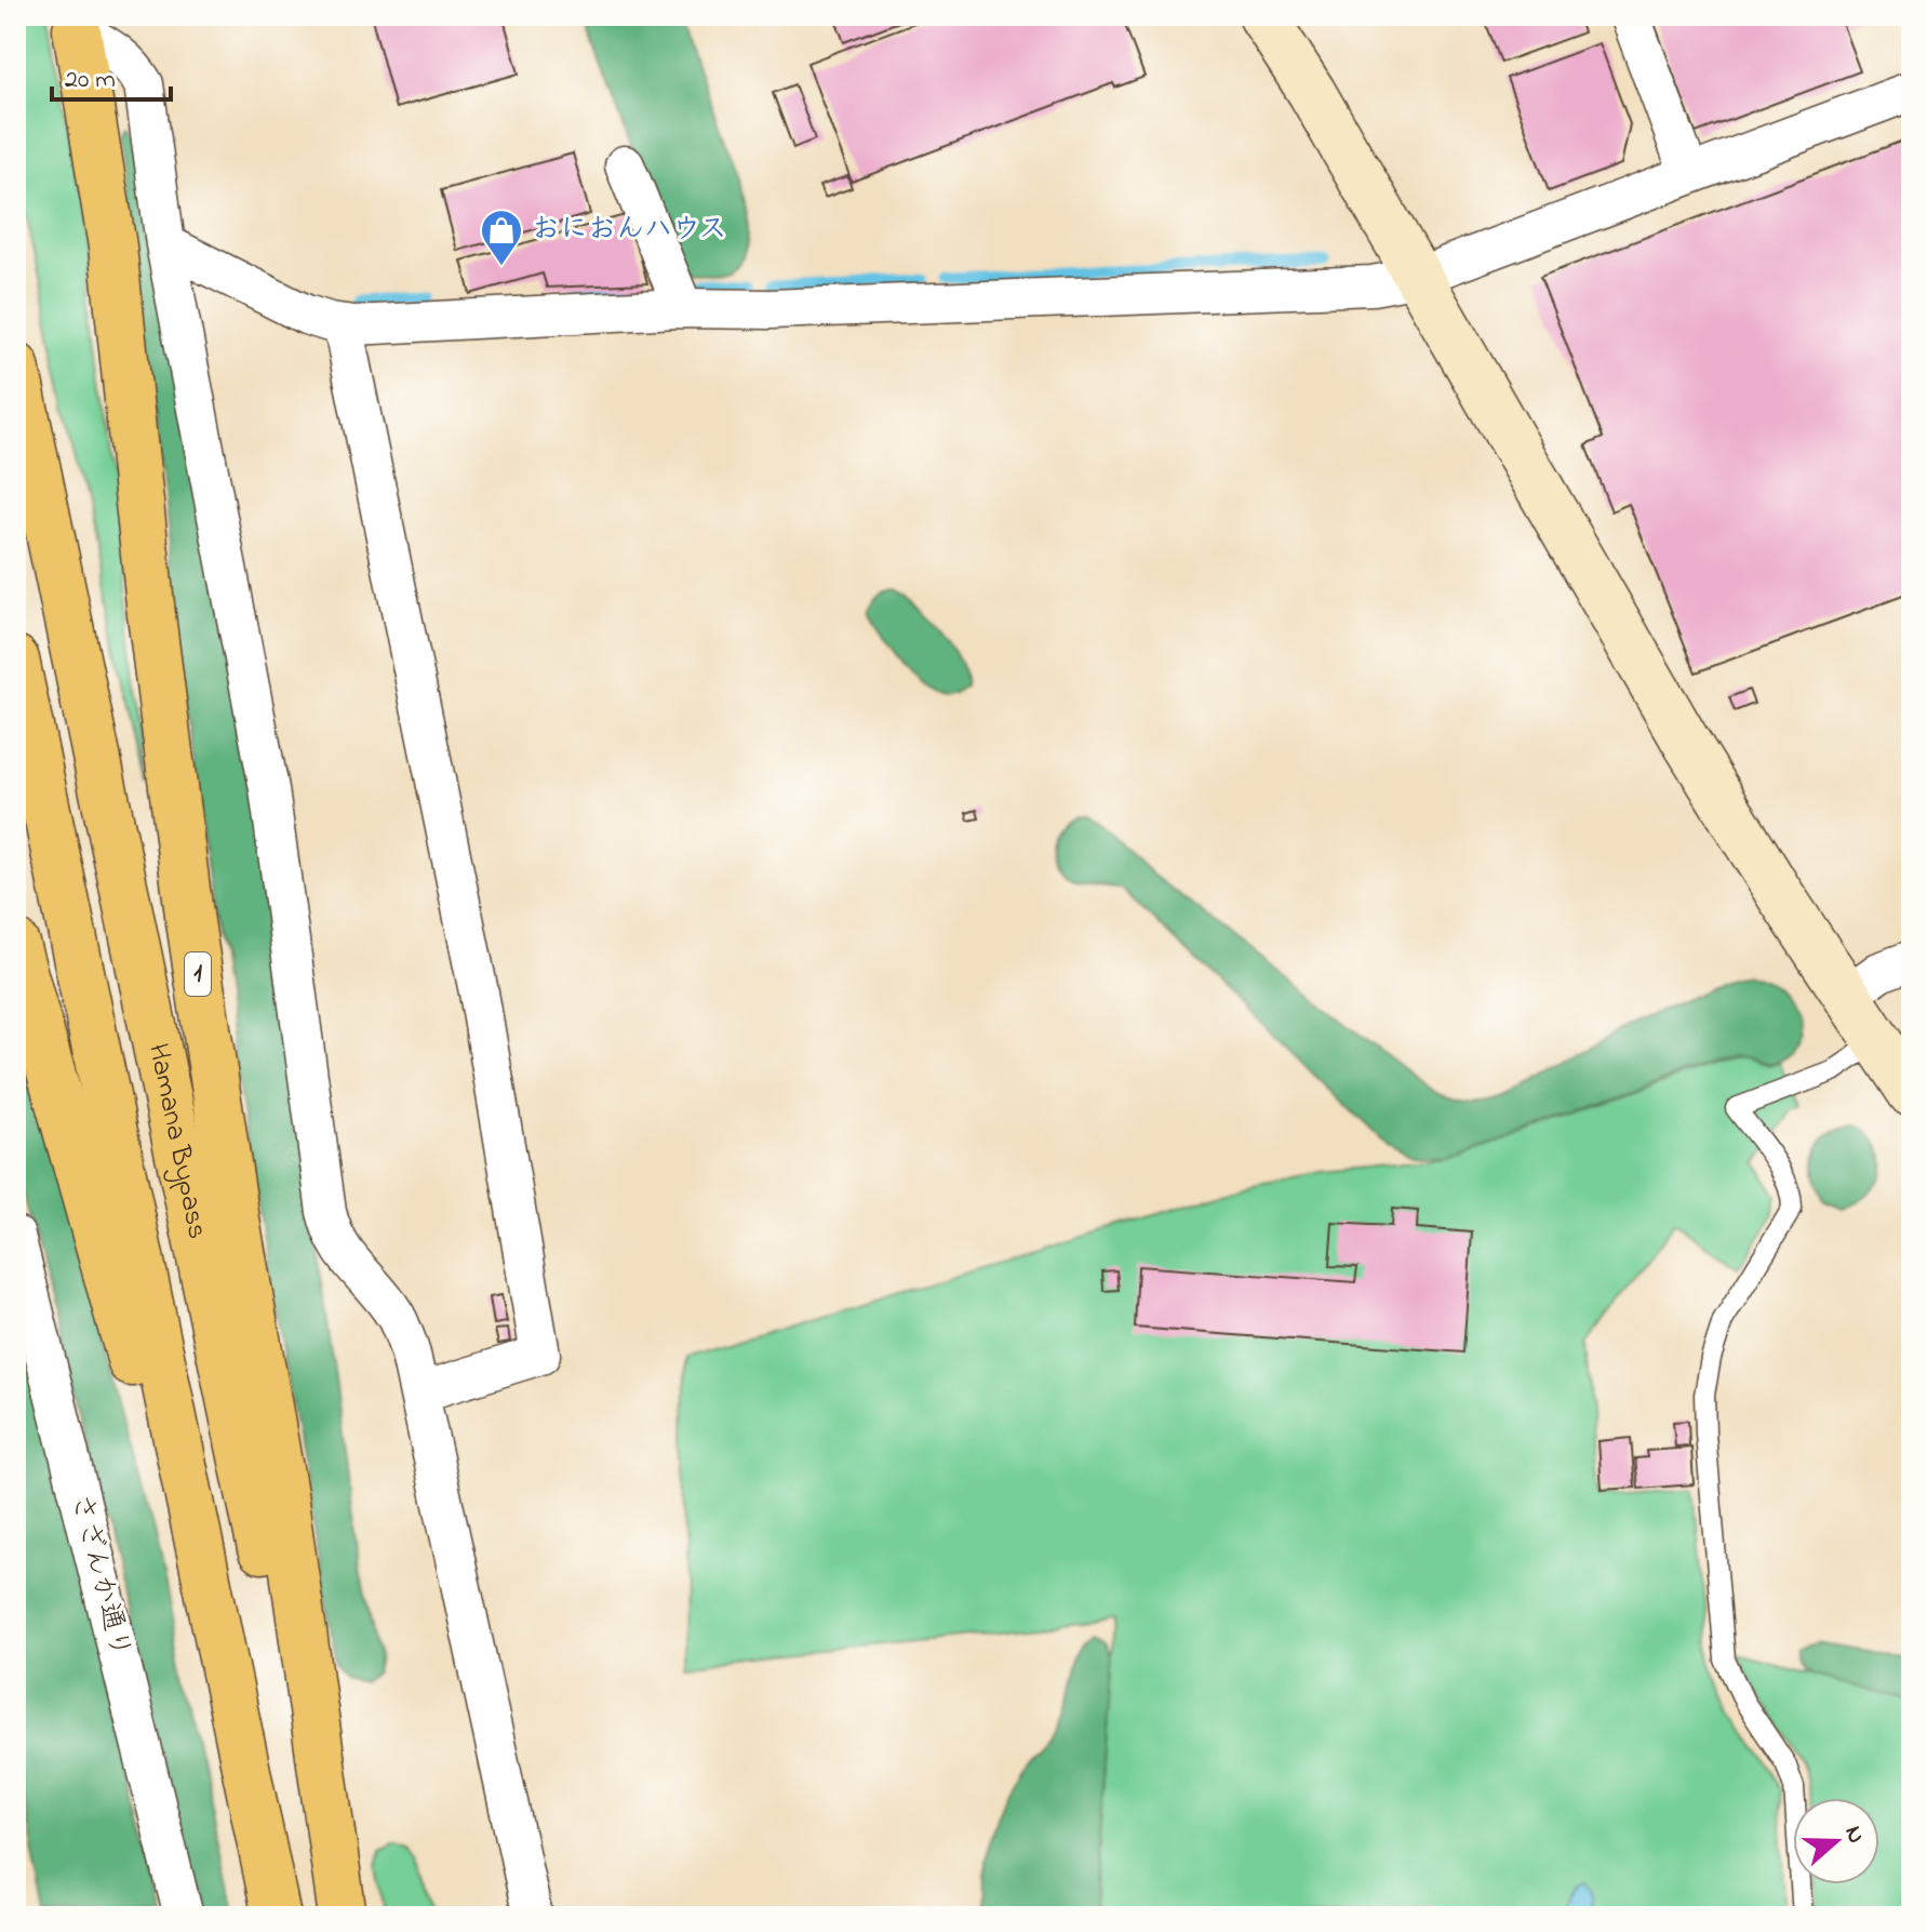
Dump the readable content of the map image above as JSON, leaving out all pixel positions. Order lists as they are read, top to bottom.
{
  "streets": {
    "highway": ["1", "Hamana Bypass"],
    "street": ["さざんか通り"]
  },
  "crossings": [
    ["1", "Hamana Bypass"]
  ],
  "places": {
    "shop": ["おにおんハウス"]
  },
  "scale_bar": "20 m",
  "north": "right"
}
